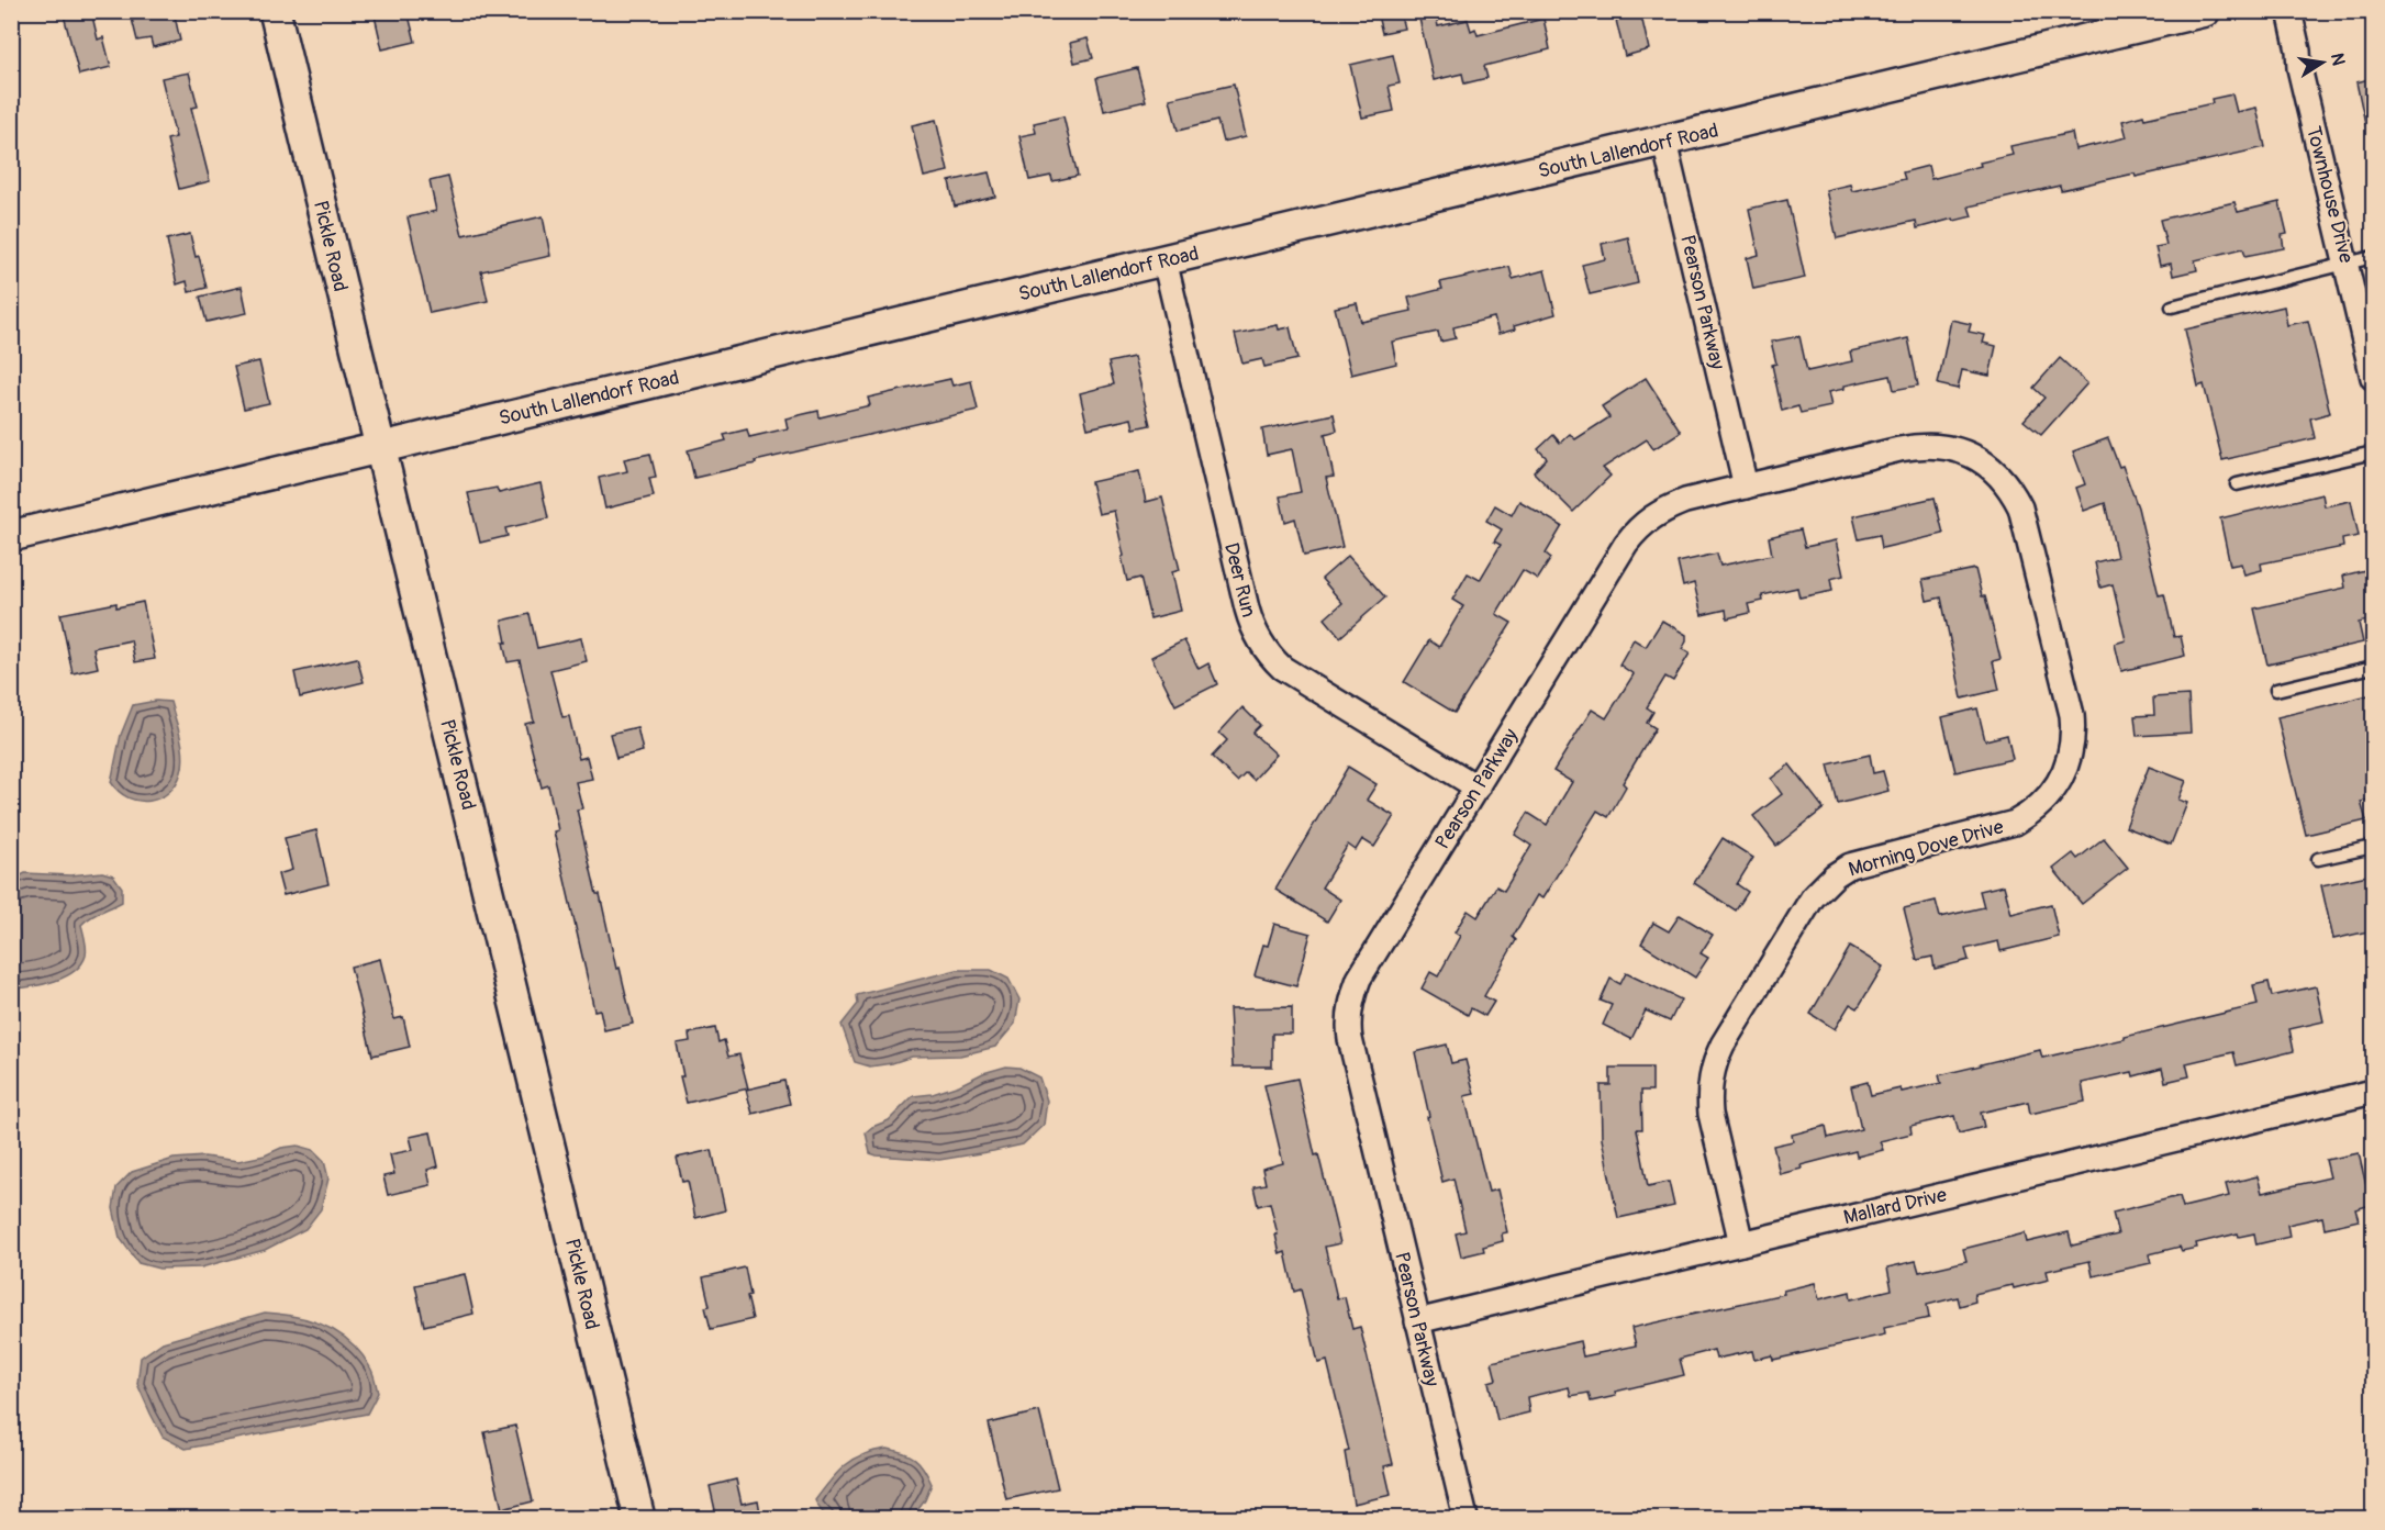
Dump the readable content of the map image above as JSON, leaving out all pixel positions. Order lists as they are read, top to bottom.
{
  "streets": {
    "street": [
      "South Lallendorf Road",
      "Townhouse Drive",
      "Pickle Road",
      "Pearson Parkway",
      "Deer Run",
      "Morning Dove Drive",
      "Mallard Drive"
    ]
  },
  "crossings": [
    ["South Lallendorf Road", "Pickle Road"],
    ["South Lallendorf Road", "Pearson Parkway"],
    ["South Lallendorf Road", "Deer Run"],
    ["Pearson Parkway", "Deer Run"],
    ["Pearson Parkway", "Morning Dove Drive"],
    ["Pearson Parkway", "Mallard Drive"],
    ["Morning Dove Drive", "Mallard Drive"]
  ],
  "north": "right"
}
